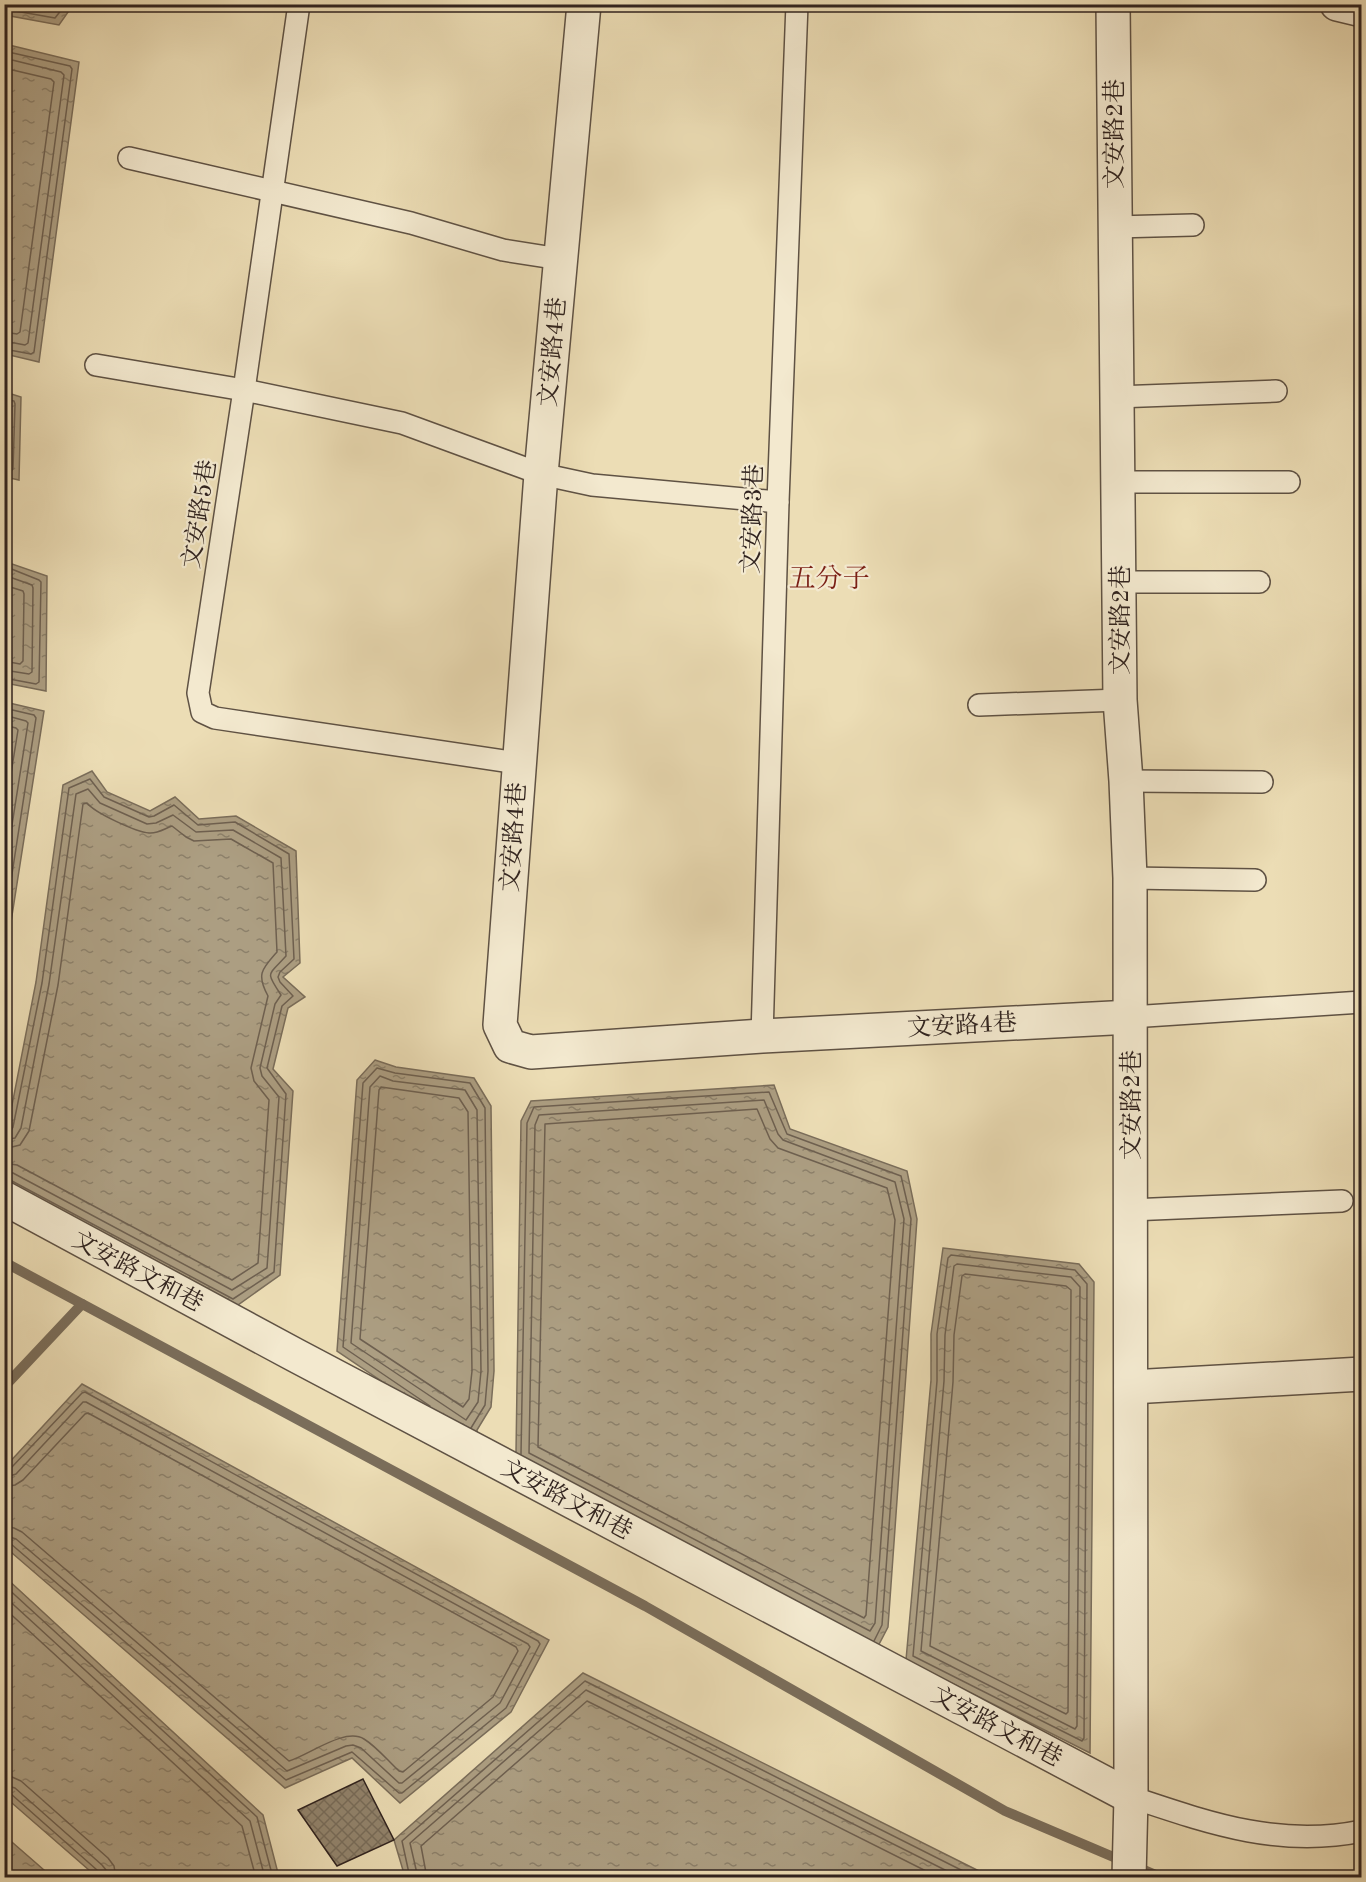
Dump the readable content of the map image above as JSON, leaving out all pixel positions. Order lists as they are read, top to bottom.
{
  "streets": {
    "street": ["文安路2巷", "文安路4巷", "文安路文和巷"],
    "lane": ["文安路5巷", "文安路3巷"]
  },
  "crossings": [
    ["文安路2巷", "文安路4巷"],
    ["文安路2巷", "文安路文和巷"],
    ["文安路4巷", "文安路5巷"],
    ["文安路4巷", "文安路3巷"]
  ],
  "districts": ["五分子"]
}
